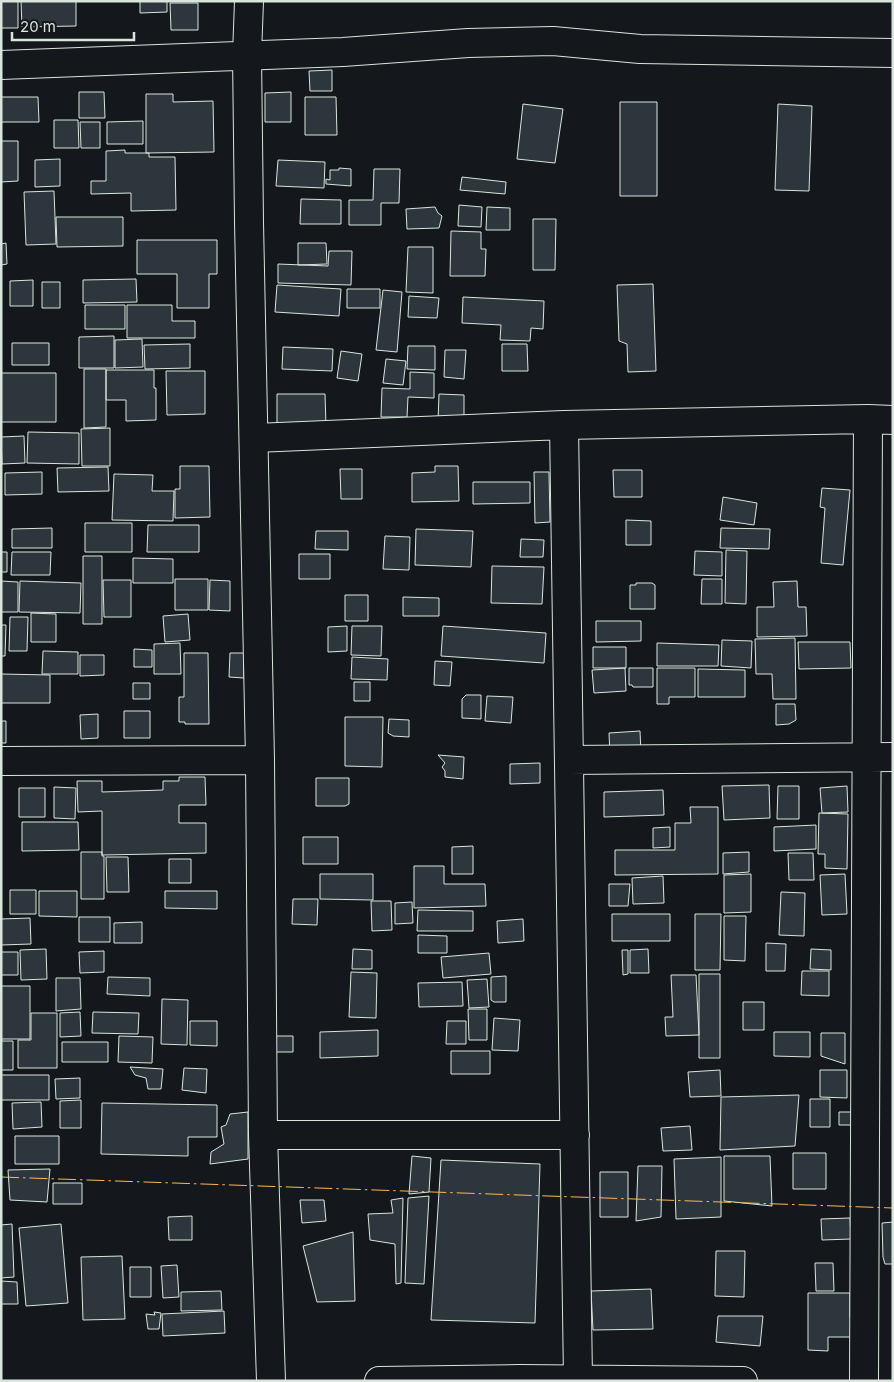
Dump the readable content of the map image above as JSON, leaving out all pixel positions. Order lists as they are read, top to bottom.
{
  "scale_bar": "20 m"
}
